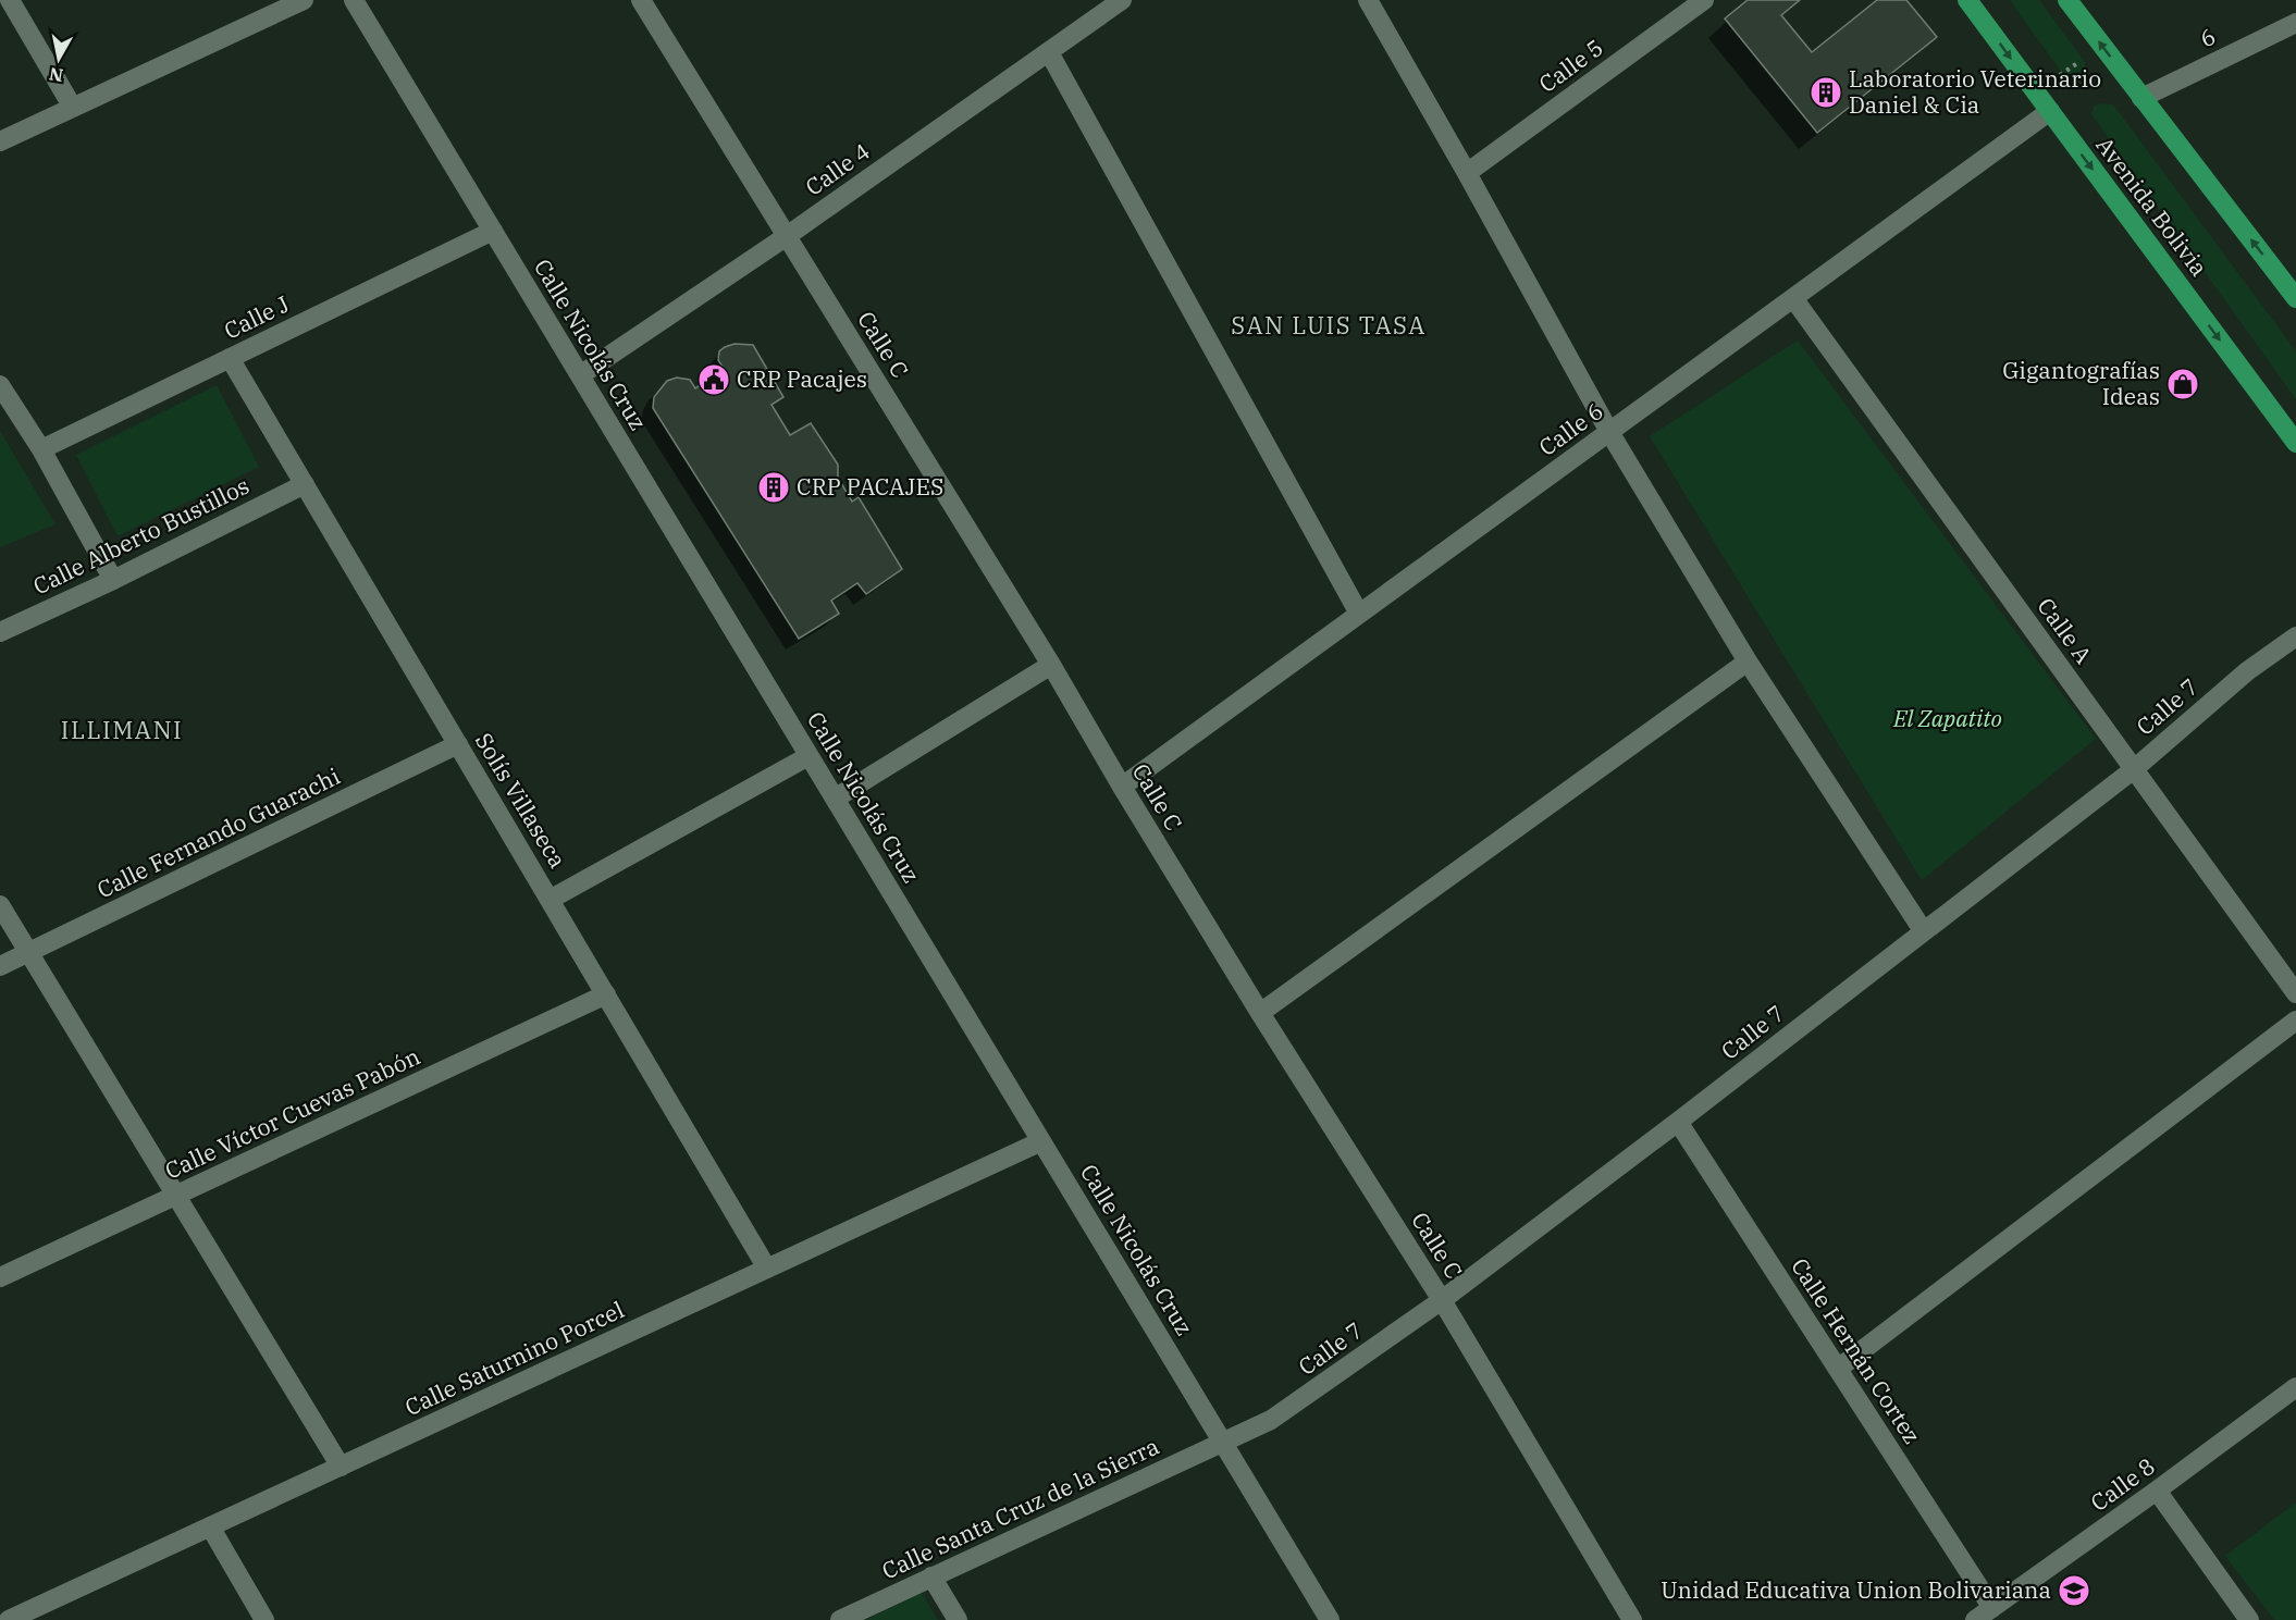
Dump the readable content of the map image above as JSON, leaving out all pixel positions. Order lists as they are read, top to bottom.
{
  "streets": {
    "main road": ["Avenida Bolivia"],
    "street": [
      "6",
      "Calle 5",
      "Calle 4",
      "Calle J",
      "Calle Nicolás Cruz",
      "Calle C",
      "Calle 6",
      "Calle Alberto Bustillos",
      "Calle A",
      "Calle 7",
      "Solís Villaseca",
      "Calle Fernando Guarachi",
      "Calle Víctor Cuevas Pabón",
      "Calle Hernán Cortez",
      "Calle Saturnino Porcel",
      "Calle 8",
      "Calle Santa Cruz de la Sierra"
    ]
  },
  "crossings": [
    ["Calle 4", "Calle Nicolás Cruz"],
    ["Calle 4", "Calle C"],
    ["Avenida Bolivia", "Calle 6"],
    ["Calle J", "Calle Nicolás Cruz"],
    ["Calle J", "Solís Villaseca"],
    ["Calle Nicolás Cruz", "Calle 7"],
    ["Calle Nicolás Cruz", "Calle Saturnino Porcel"],
    ["Calle Nicolás Cruz", "Calle Santa Cruz de la Sierra"],
    ["Calle C", "Calle 6"],
    ["Calle C", "Calle 7"],
    ["Calle 6", "Calle A"],
    ["Calle Alberto Bustillos", "Solís Villaseca"],
    ["Calle A", "Calle 7"],
    ["Calle 7", "Calle Hernán Cortez"],
    ["Calle 7", "Calle Santa Cruz de la Sierra"],
    ["Solís Villaseca", "Calle Fernando Guarachi"],
    ["Solís Villaseca", "Calle Víctor Cuevas Pabón"],
    ["Solís Villaseca", "Calle Saturnino Porcel"],
    ["Calle Hernán Cortez", "Calle 8"]
  ],
  "districts": ["SAN LUIS TASA", "ILLIMANI"],
  "parks": ["El Zapatito"],
  "places": {
    "building": ["Laboratorio Veterinario Daniel & Cia", "CRP PACAJES"],
    "public building": ["CRP Pacajes"],
    "shop": ["Gigantografías Ideas"],
    "school or university": ["Unidad Educativa Union Bolivariana"]
  },
  "north": "bottom"
}
